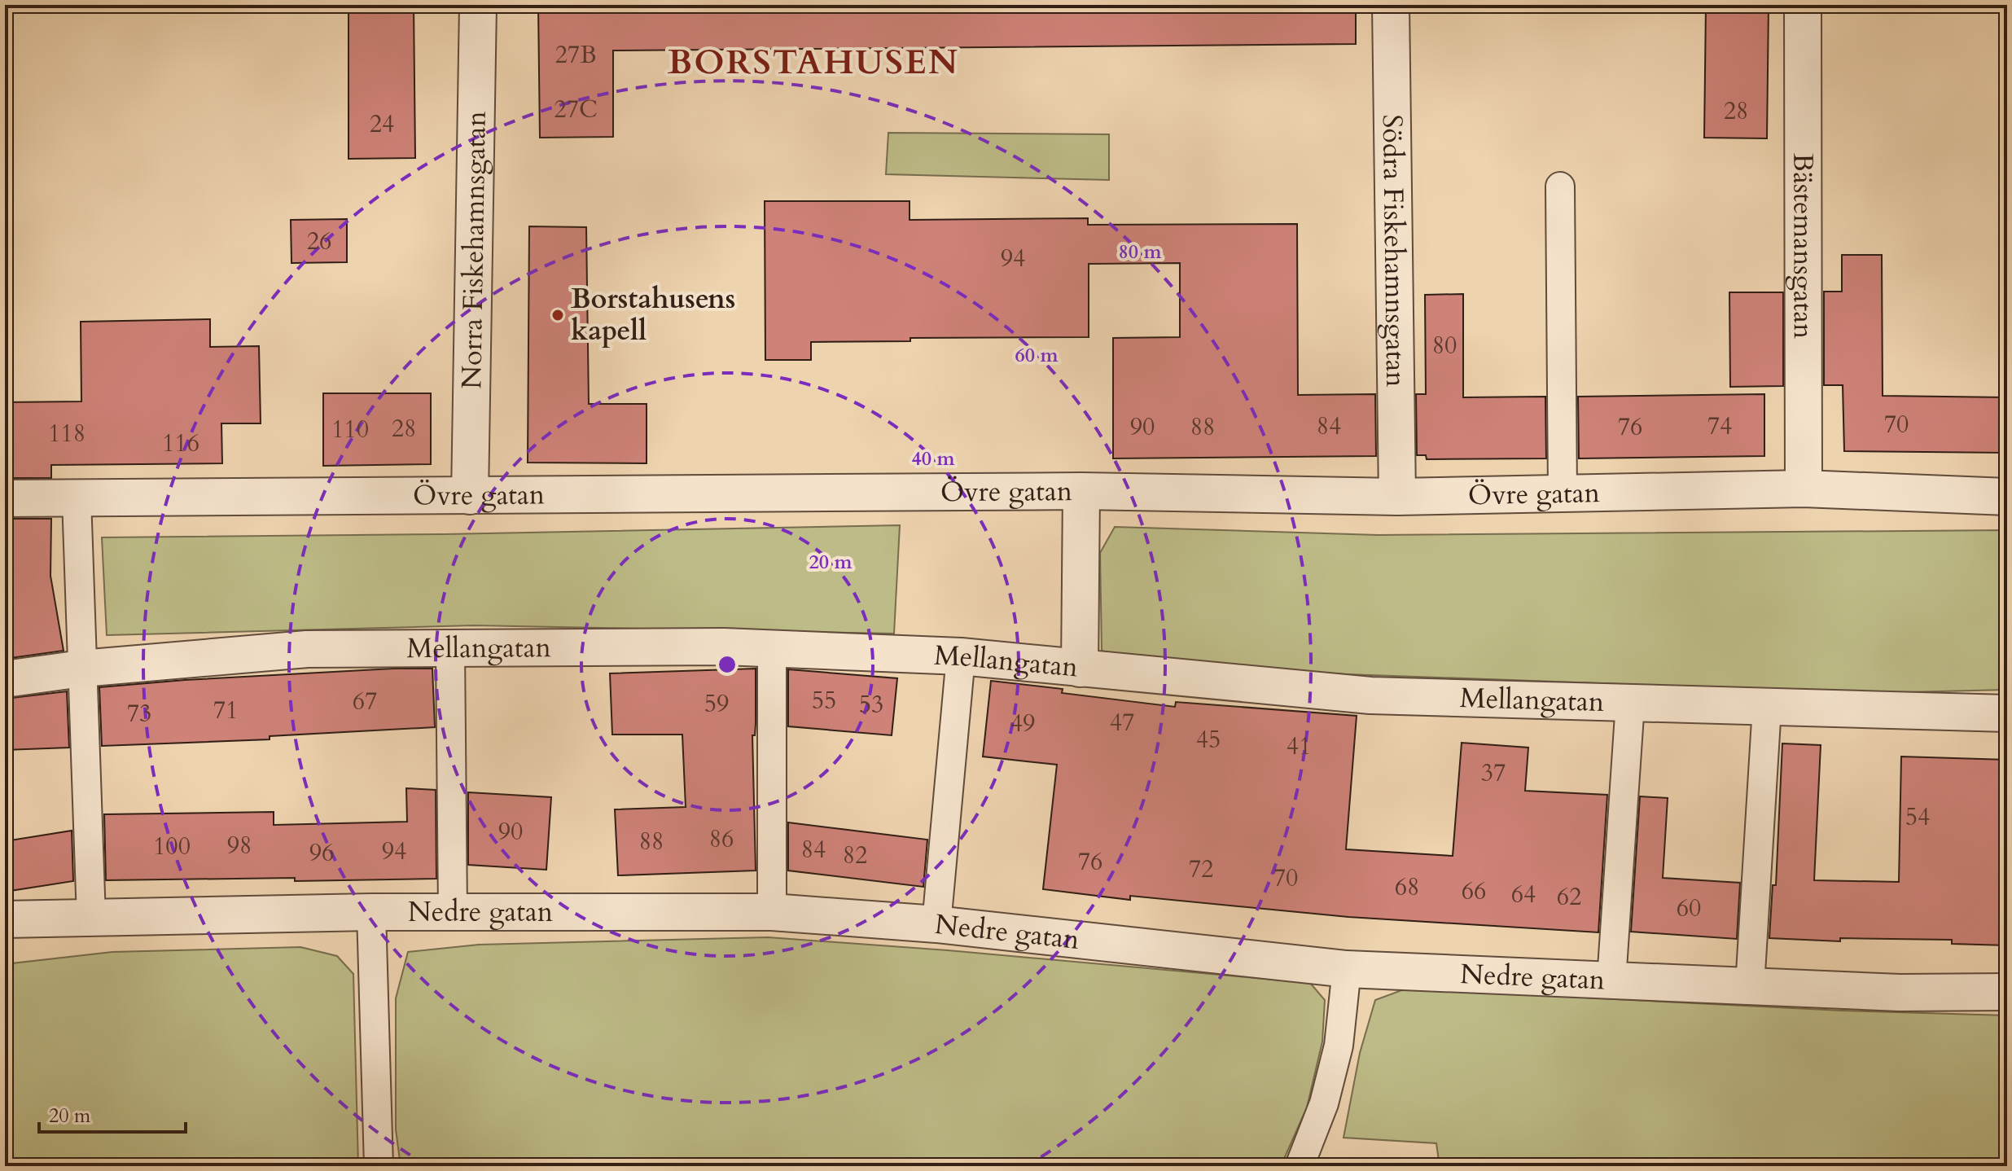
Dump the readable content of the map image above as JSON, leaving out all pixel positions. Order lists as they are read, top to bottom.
{
  "streets": {
    "street": [
      "Bästemansgatan",
      "Norra Fiskehamnsgatan",
      "Södra Fiskehamnsgatan",
      "Övre gatan",
      "Mellangatan",
      "Nedre gatan"
    ]
  },
  "crossings": [
    ["Bästemansgatan", "Övre gatan"],
    ["Norra Fiskehamnsgatan", "Övre gatan"],
    ["Södra Fiskehamnsgatan", "Övre gatan"]
  ],
  "districts": ["BORSTAHUSEN"],
  "places": ["Borstahusens kapell"],
  "house_numbers": [
    "27B",
    "27C",
    "28",
    "24",
    "26",
    "94",
    "80",
    "70",
    "84",
    "74",
    "90",
    "88",
    "76",
    "28",
    "110",
    "118",
    "116",
    "55",
    "67",
    "59",
    "53",
    "71",
    "73",
    "47",
    "49",
    "45",
    "41",
    "37",
    "54",
    "90",
    "86",
    "88",
    "98",
    "100",
    "84",
    "94",
    "96",
    "82",
    "76",
    "72",
    "70",
    "68",
    "66",
    "64",
    "62",
    "60"
  ],
  "scale_bar": "20 m",
  "rings": [
    "80 m",
    "60 m",
    "40 m",
    "20 m"
  ]
}
